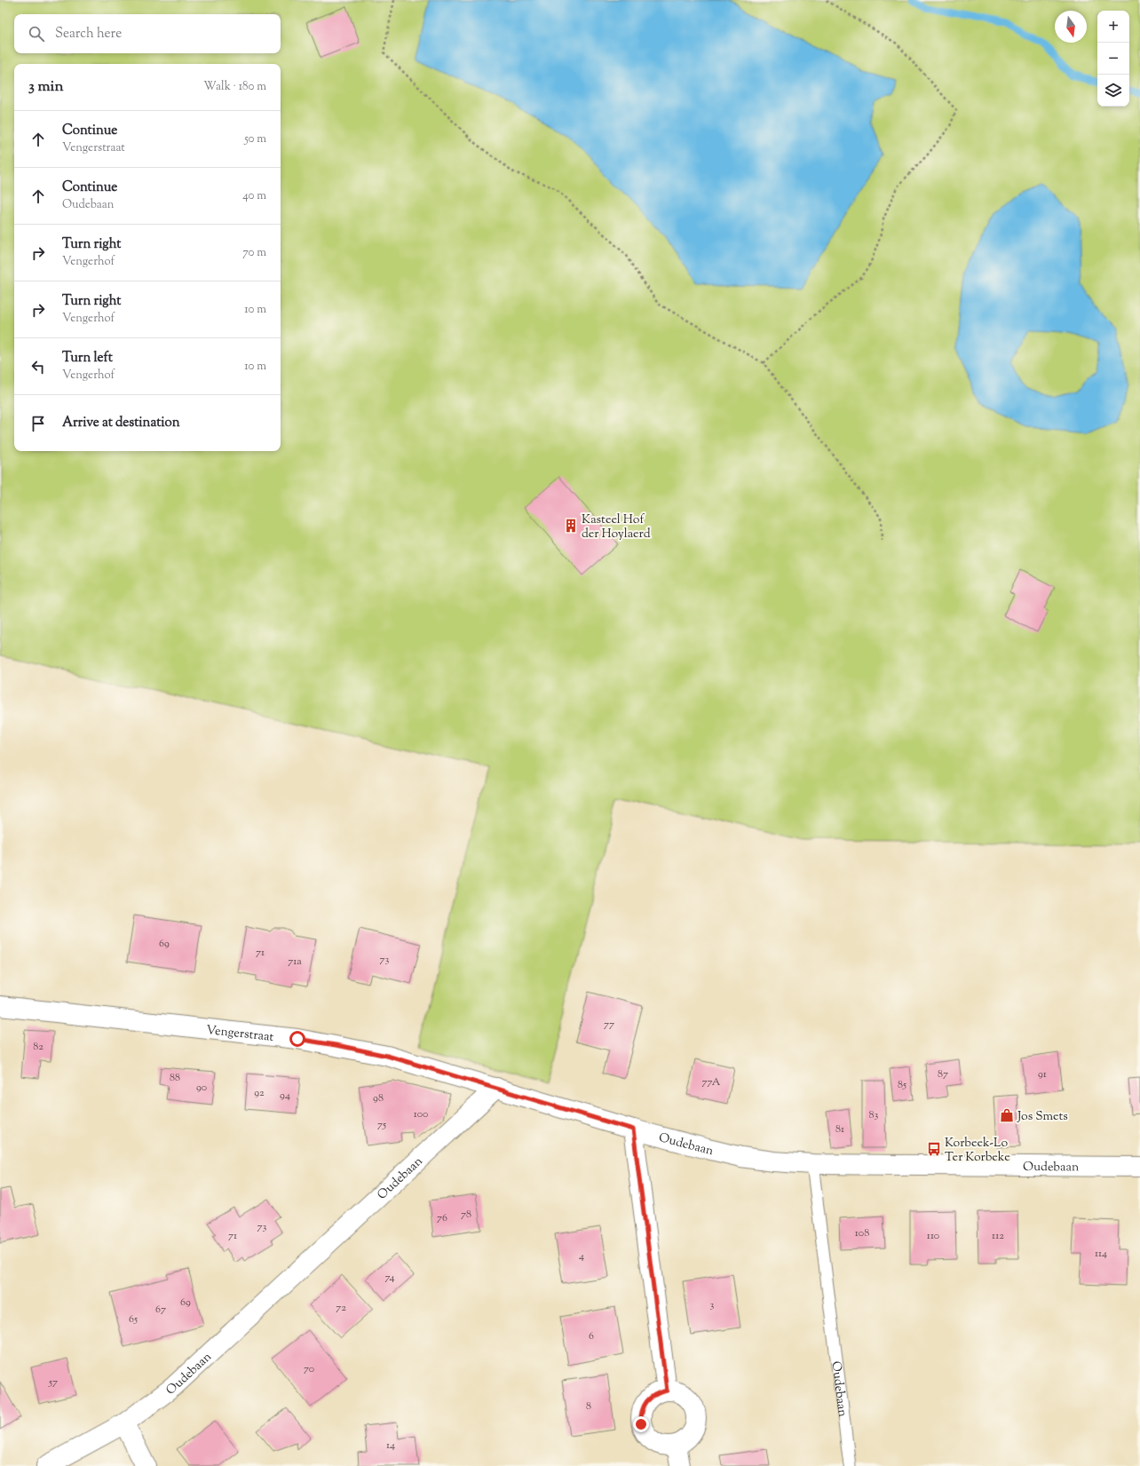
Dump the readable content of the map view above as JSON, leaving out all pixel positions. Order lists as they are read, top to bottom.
{
  "streets": {
    "street": ["Vengerstraat", "Oudebaan"]
  },
  "crossings": [
    ["Vengerstraat", "Oudebaan"]
  ],
  "places": {
    "building": ["Kasteel Hof der Hoylaerd"],
    "shop": ["Jos Smets"],
    "bus stop": ["Korbeek-Lo Ter Korbeke"]
  },
  "house_numbers": [
    "69",
    "71",
    "73",
    "71a",
    "77",
    "82",
    "87",
    "91",
    "88",
    "77A",
    "85",
    "90",
    "92",
    "94",
    "98",
    "100",
    "83",
    "75",
    "81",
    "78",
    "76",
    "73",
    "108",
    "71",
    "110",
    "112",
    "114",
    "4",
    "74",
    "69",
    "3",
    "72",
    "67",
    "65",
    "6",
    "70",
    "57",
    "8",
    "14"
  ],
  "north": "bottom",
  "page": {
    "map_buttons": ["+", "−"],
    "search": "Search here",
    "heading": ["3 min", "Walk · 180 m"],
    "list": [
      ["Continue", "Vengerstraat", "50 m"],
      ["Continue", "Oudebaan", "40 m"],
      ["Turn right", "Vengerhof", "70 m"],
      ["Turn right", "Vengerhof", "10 m"],
      ["Turn left", "Vengerhof", "10 m"],
      "Arrive at destination"
    ]
  }
}
